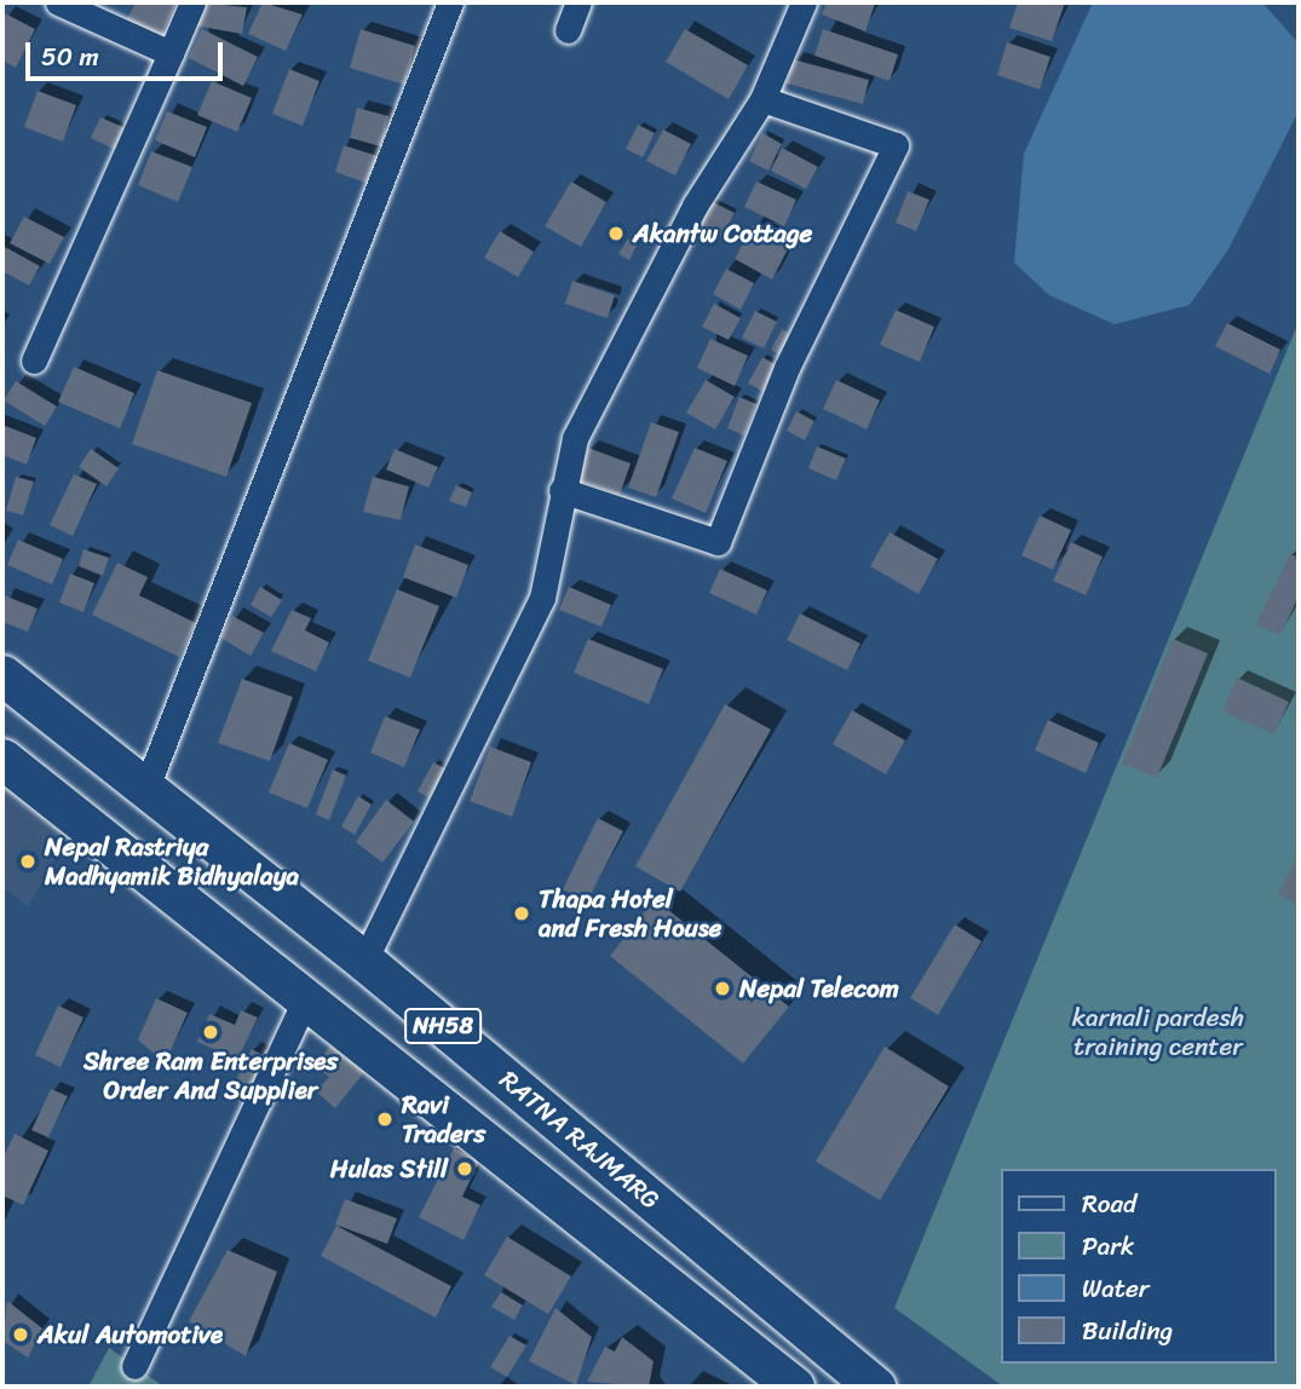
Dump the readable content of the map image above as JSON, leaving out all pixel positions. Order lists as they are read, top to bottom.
{
  "streets": {
    "highway": ["NH58", "RATNA RAJMARG"]
  },
  "parks": ["karnali pardesh training center"],
  "places": [
    "Akantw Cottage",
    "Nepal Rastriya Madhyamik Bidhyalaya",
    "Thapa Hotel and Fresh House",
    "Nepal Telecom",
    "Shree Ram Enterprises Order And Supplier",
    "Ravi Traders",
    "Hulas Still",
    "Akul Automotive"
  ],
  "legend": [
    "Road",
    "Park",
    "Water",
    "Building"
  ],
  "scale_bar": "50 m"
}
